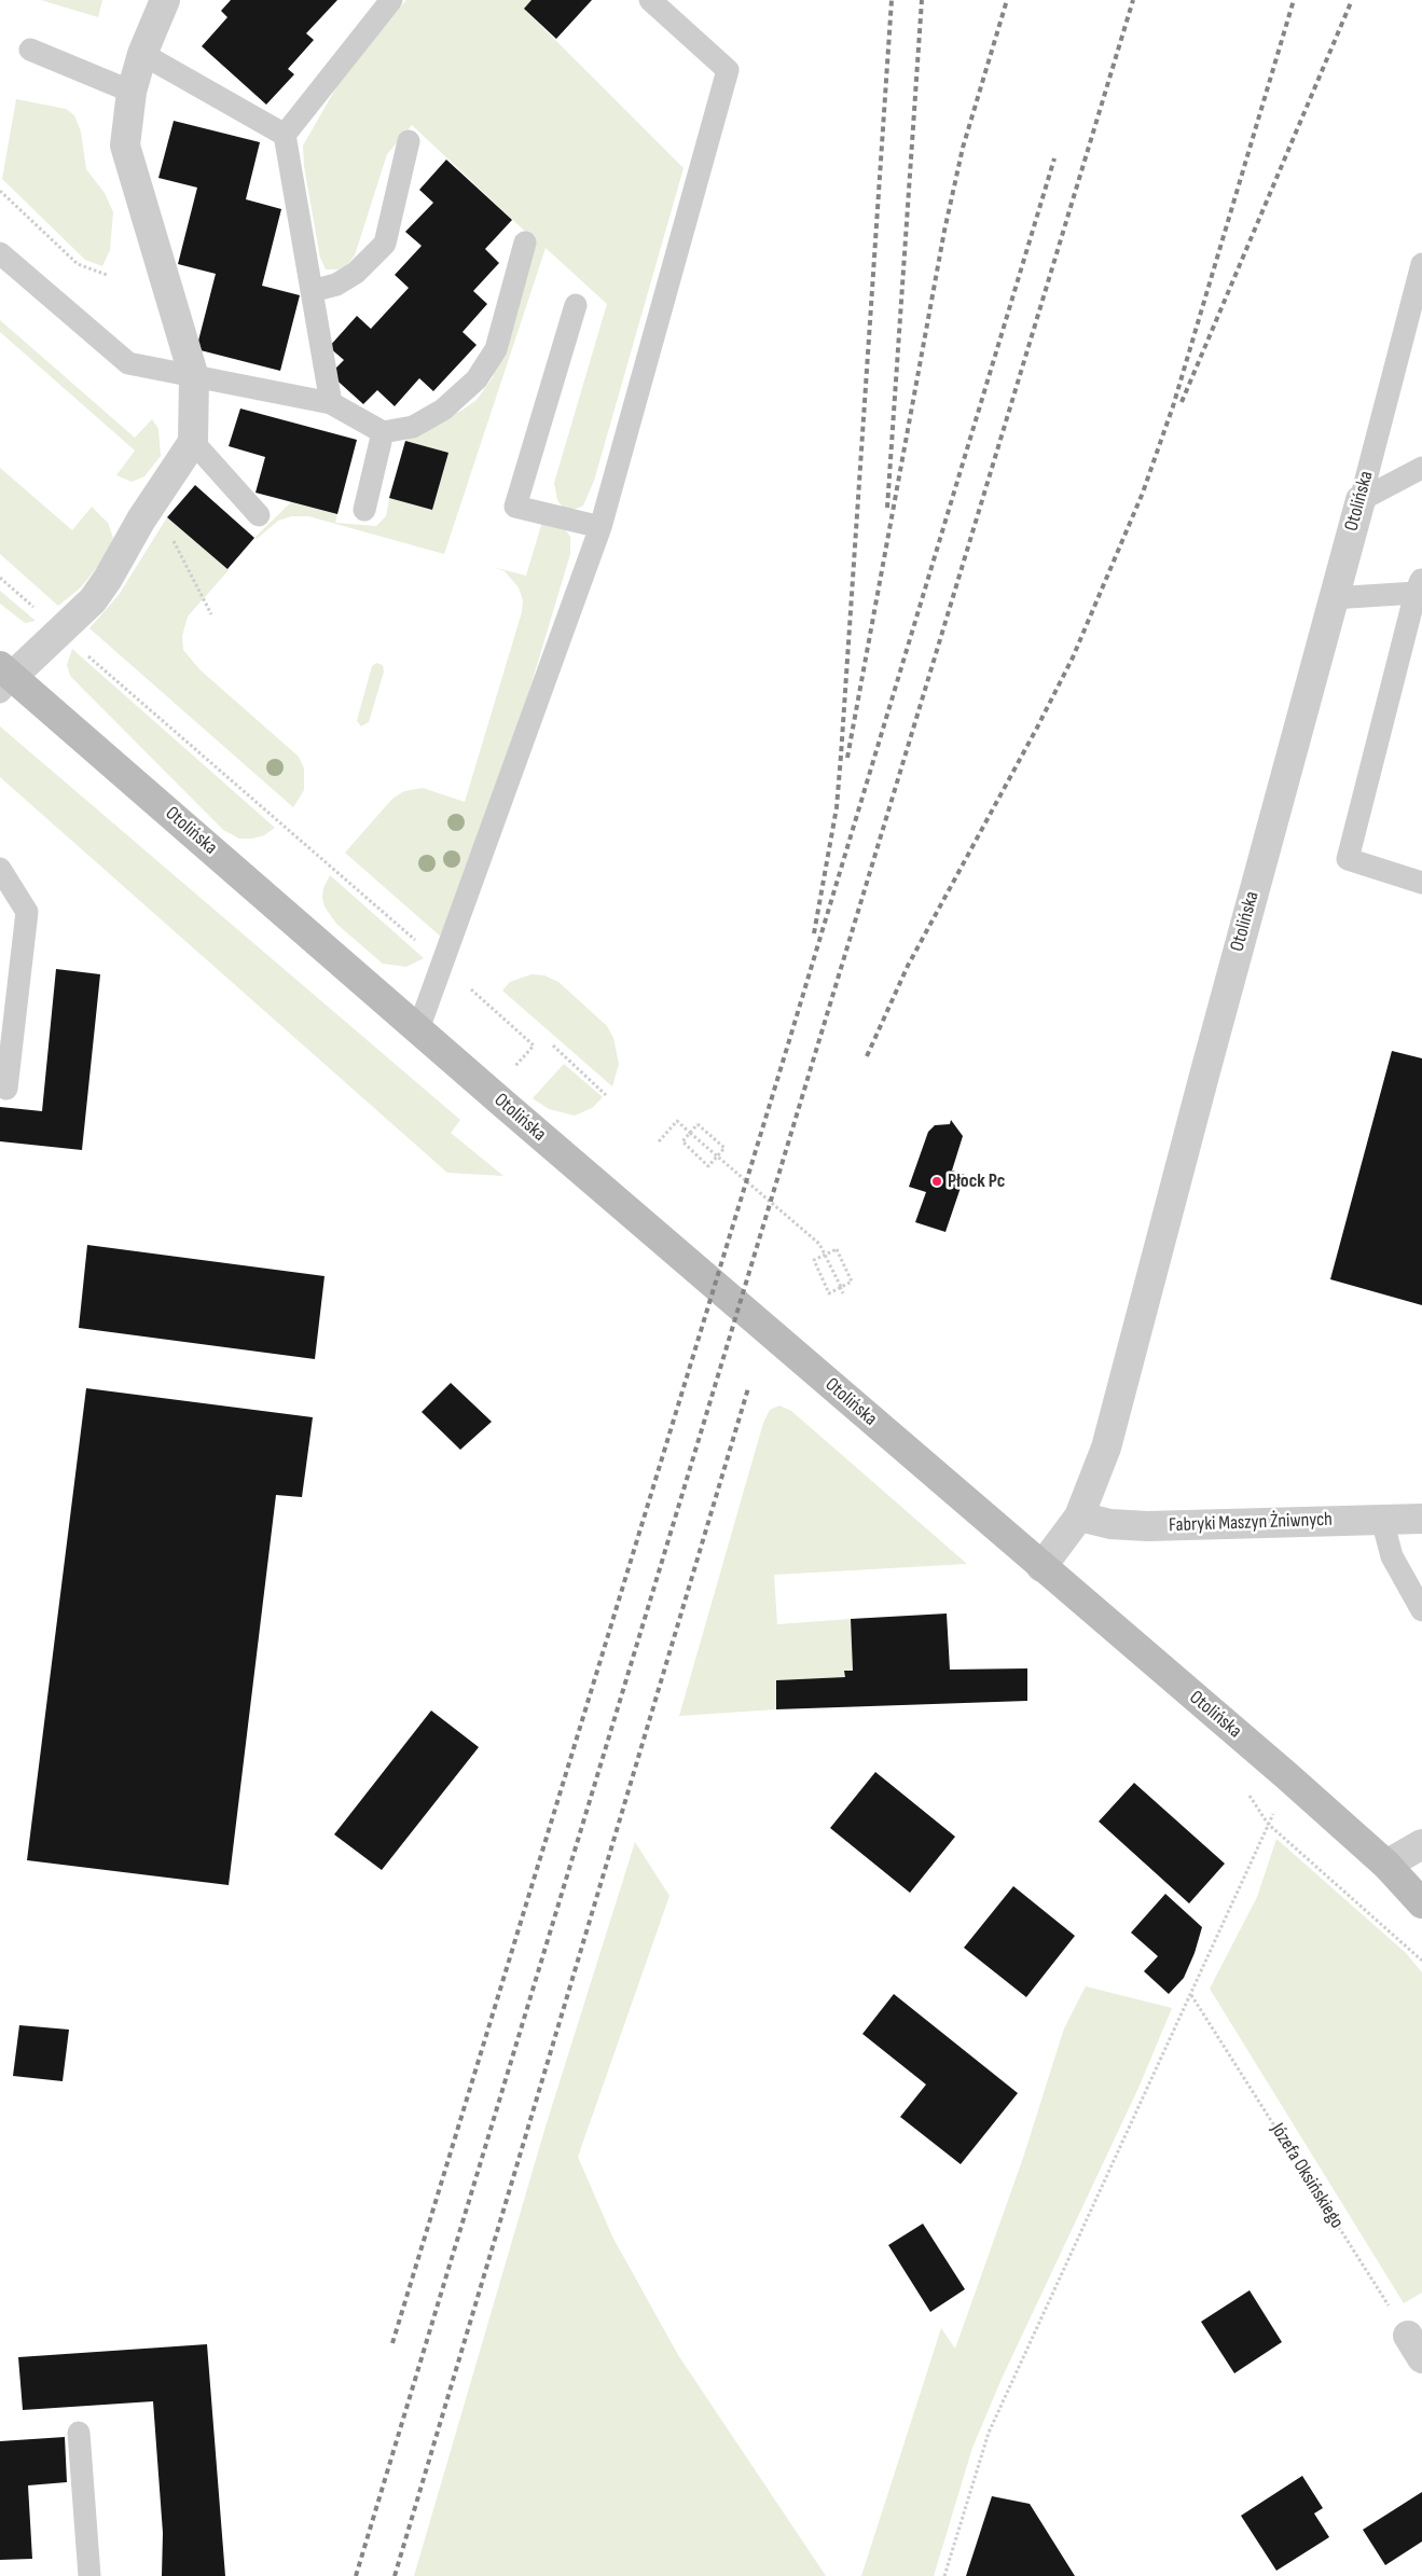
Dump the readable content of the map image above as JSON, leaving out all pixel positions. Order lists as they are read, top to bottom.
{
  "streets": {
    "main road": ["Otolińska"],
    "street": ["Fabryki Maszyn Żniwnych"],
    "path": ["Józefa Oksińskiego"]
  },
  "crossings": [
    ["Otolińska", "Fabryki Maszyn Żniwnych"]
  ],
  "places": ["Płock Pc"]
}
